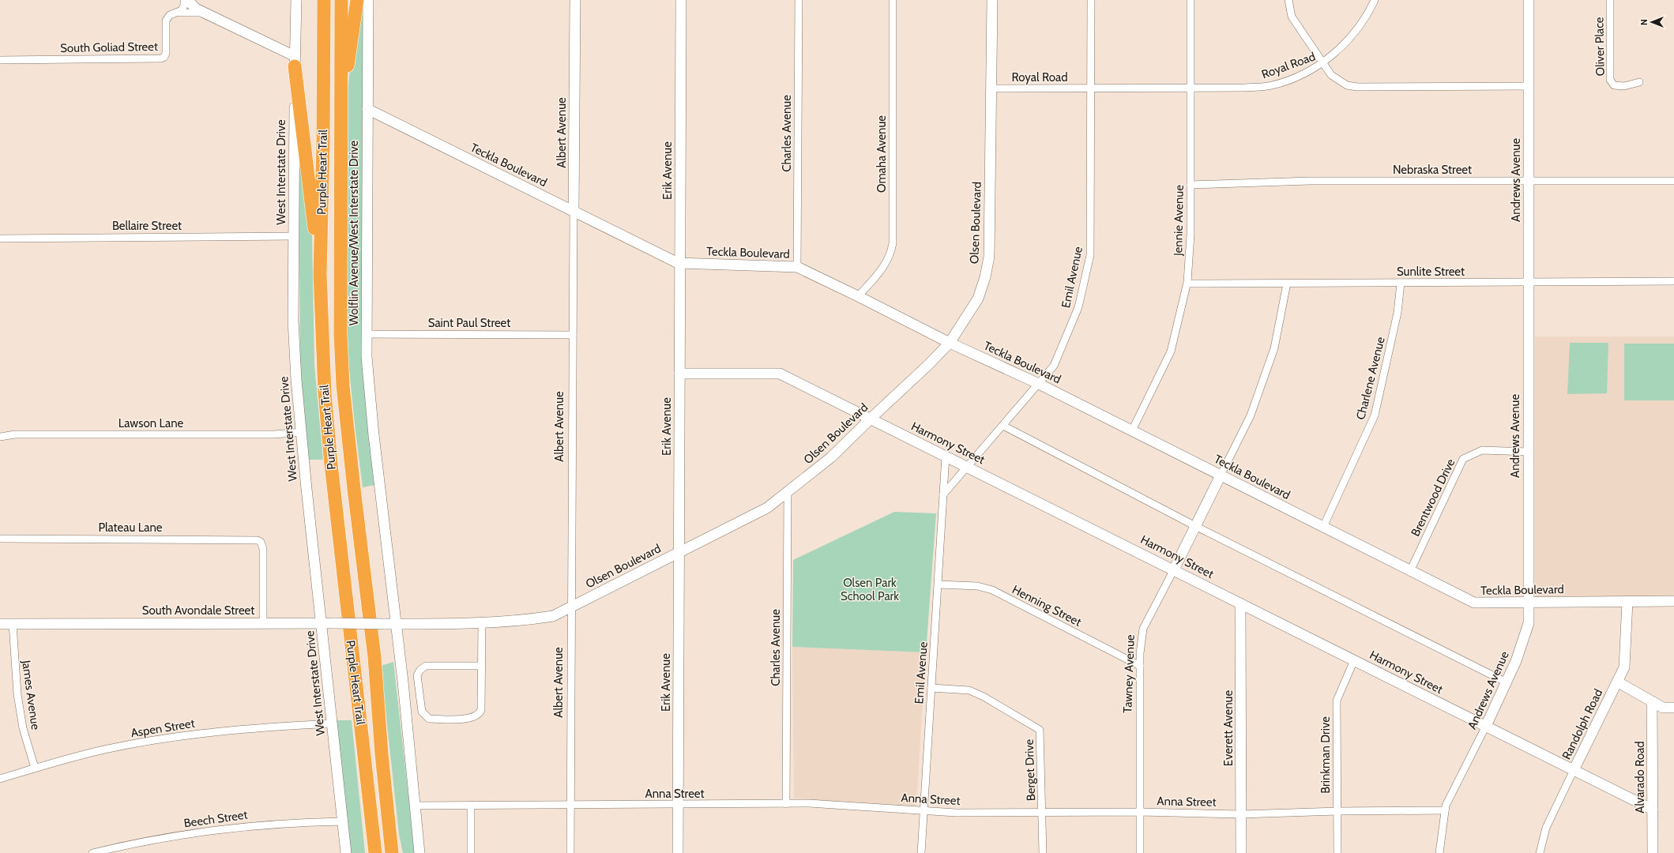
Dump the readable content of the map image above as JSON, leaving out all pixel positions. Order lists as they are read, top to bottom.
{
  "streets": {
    "highway": ["Purple Heart Trail"],
    "main road": [
      "Albert Avenue",
      "Teckla Boulevard",
      "Erik Avenue",
      "West Interstate Drive",
      "Andrews Avenue",
      "Olsen Boulevard",
      "Wolflin Avenue/West Interstate Drive",
      "Harmony Street",
      "South Avondale Street",
      "Tawney Avenue",
      "Randolph Road",
      "Everett Avenue",
      "Alvarado Road"
    ],
    "street": [
      "Oliver Place",
      "South Goliad Street",
      "Royal Road",
      "Charles Avenue",
      "Omaha Avenue",
      "Nebraska Street",
      "Jennie Avenue",
      "Bellaire Street",
      "Sunlite Street",
      "Emil Avenue",
      "Saint Paul Street",
      "Charlene Avenue",
      "Lawson Lane",
      "Brentwood Drive",
      "Plateau Lane",
      "Henning Street",
      "James Avenue",
      "Aspen Street",
      "Brinkman Drive",
      "Berget Drive",
      "Anna Street",
      "Beech Street"
    ]
  },
  "crossings": [
    ["Royal Road", "Andrews Avenue"],
    ["Royal Road", "Jennie Avenue"],
    ["Royal Road", "Olsen Boulevard"],
    ["Royal Road", "Emil Avenue"],
    ["Albert Avenue", "Teckla Boulevard"],
    ["Albert Avenue", "Olsen Boulevard"],
    ["Albert Avenue", "Saint Paul Street"],
    ["Albert Avenue", "Anna Street"],
    ["Charles Avenue", "Teckla Boulevard"],
    ["Charles Avenue", "Olsen Boulevard"],
    ["Charles Avenue", "Anna Street"],
    ["Omaha Avenue", "Teckla Boulevard"],
    ["Teckla Boulevard", "Erik Avenue"],
    ["Teckla Boulevard", "Andrews Avenue"],
    ["Teckla Boulevard", "Jennie Avenue"],
    ["Teckla Boulevard", "Olsen Boulevard"],
    ["Teckla Boulevard", "Wolflin Avenue/West Interstate Drive"],
    ["Teckla Boulevard", "Emil Avenue"],
    ["Teckla Boulevard", "Charlene Avenue"],
    ["Teckla Boulevard", "Brentwood Drive"],
    ["Teckla Boulevard", "Tawney Avenue"],
    ["Teckla Boulevard", "Randolph Road"],
    ["Nebraska Street", "Andrews Avenue"],
    ["Nebraska Street", "Jennie Avenue"],
    ["Erik Avenue", "Olsen Boulevard"],
    ["Erik Avenue", "Harmony Street"],
    ["Erik Avenue", "Anna Street"],
    ["West Interstate Drive", "Bellaire Street"],
    ["West Interstate Drive", "Lawson Lane"],
    ["West Interstate Drive", "South Avondale Street"],
    ["West Interstate Drive", "Aspen Street"],
    ["West Interstate Drive", "Beech Street"],
    ["Andrews Avenue", "Sunlite Street"],
    ["Andrews Avenue", "Harmony Street"],
    ["Andrews Avenue", "Brentwood Drive"],
    ["Andrews Avenue", "Anna Street"],
    ["Jennie Avenue", "Sunlite Street"],
    ["Olsen Boulevard", "Wolflin Avenue/West Interstate Drive"],
    ["Olsen Boulevard", "Harmony Street"],
    ["Olsen Boulevard", "South Avondale Street"],
    ["Wolflin Avenue/West Interstate Drive", "Saint Paul Street"],
    ["Wolflin Avenue/West Interstate Drive", "South Avondale Street"],
    ["Sunlite Street", "Charlene Avenue"],
    ["Emil Avenue", "Harmony Street"],
    ["Emil Avenue", "Henning Street"],
    ["Emil Avenue", "Berget Drive"],
    ["Emil Avenue", "Anna Street"],
    ["Harmony Street", "Tawney Avenue"],
    ["Harmony Street", "Randolph Road"],
    ["Harmony Street", "Everett Avenue"],
    ["Harmony Street", "Brinkman Drive"],
    ["Harmony Street", "Alvarado Road"],
    ["Plateau Lane", "South Avondale Street"],
    ["Henning Street", "Tawney Avenue"],
    ["South Avondale Street", "James Avenue"],
    ["Tawney Avenue", "Anna Street"],
    ["James Avenue", "Aspen Street"],
    ["Everett Avenue", "Anna Street"],
    ["Brinkman Drive", "Anna Street"],
    ["Berget Drive", "Anna Street"]
  ],
  "parks": ["Olsen Park School Park"],
  "north": "left"
}
